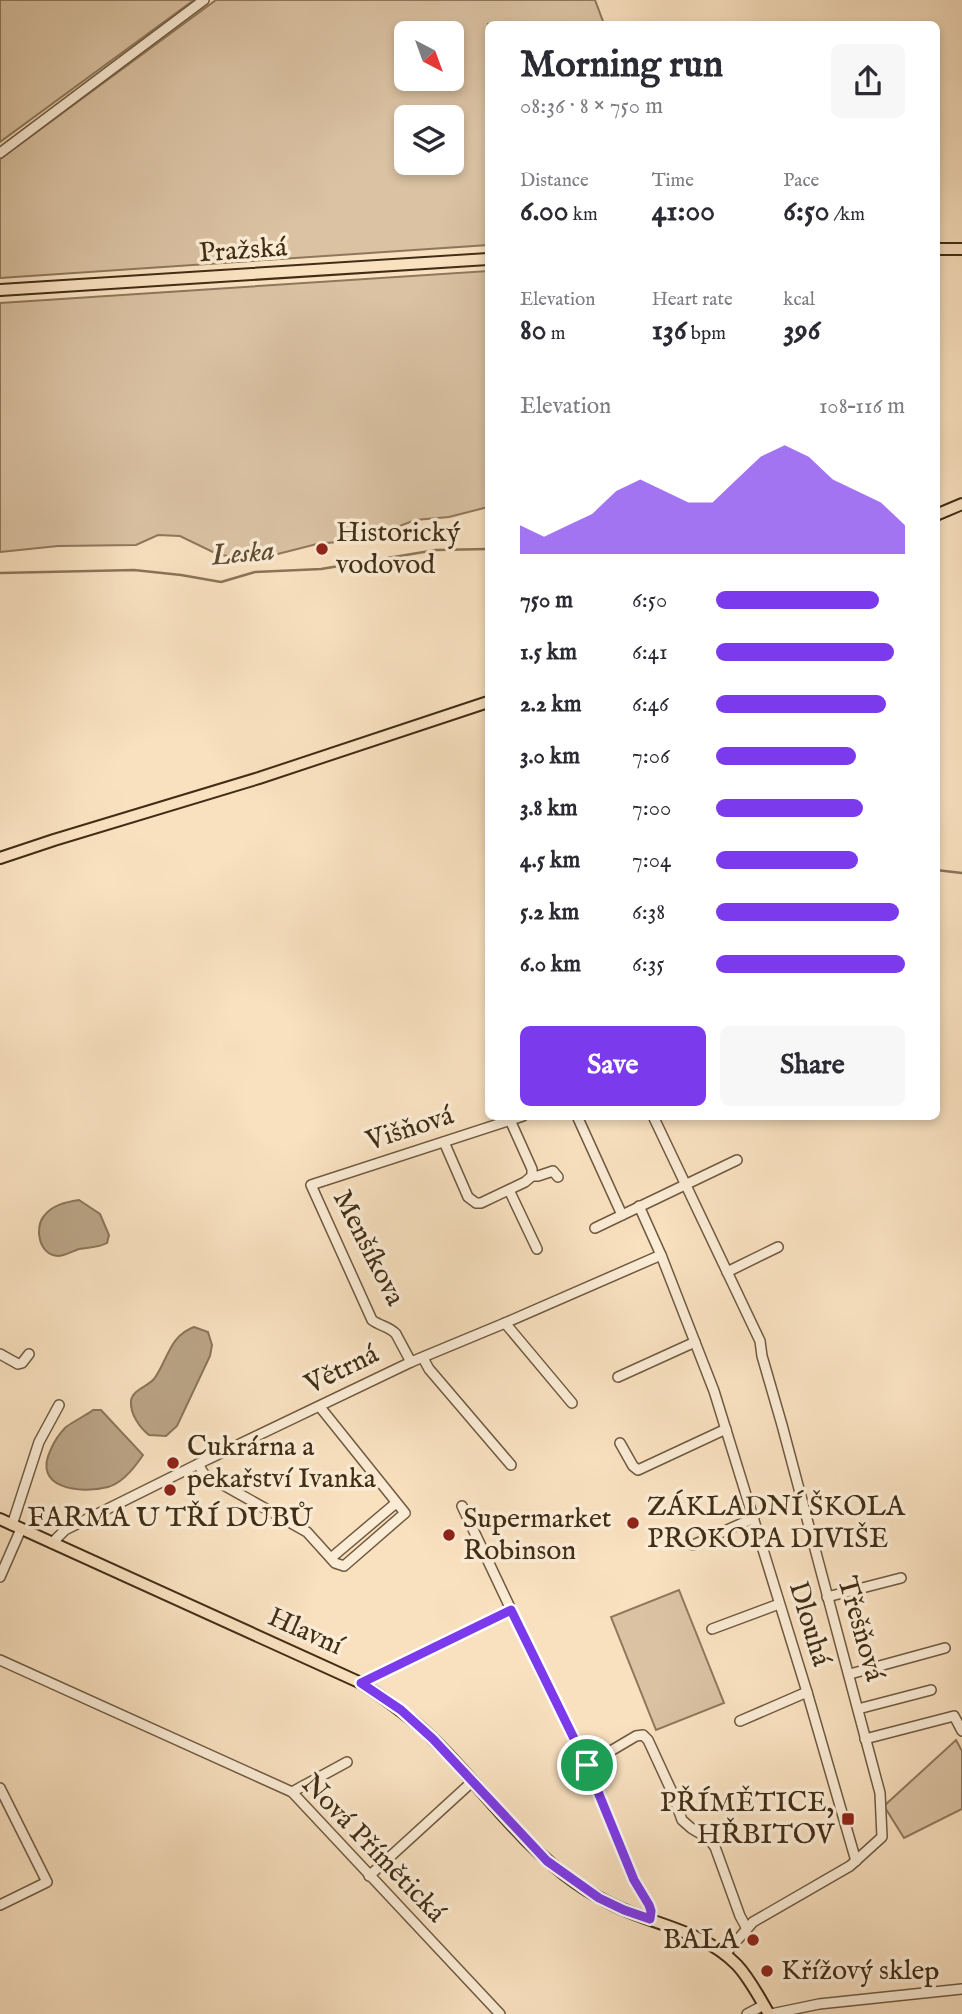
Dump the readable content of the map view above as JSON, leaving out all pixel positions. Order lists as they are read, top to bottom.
{
  "streets": {
    "main road": ["Pražská", "Hlavní"],
    "street": [
      "Višňová",
      "Menšíkova",
      "Větrná",
      "Dlouhá",
      "Třešňová",
      "Nová Přímětická"
    ]
  },
  "crossings": [
    ["Višňová", "Menšíkova"],
    ["Menšíkova", "Větrná"],
    ["Větrná", "Dlouhá"],
    ["Větrná", "Hlavní"],
    ["Dlouhá", "Třešňová"]
  ],
  "water": ["Leska"],
  "places": {
    "other": [
      "Historický vodovod",
      "Cukrárna a pekařství Ivanka",
      "FARMA U TŘÍ DUBŮ",
      "ZÁKLADNÍ ŠKOLA PROKOPA DIVIŠE",
      "Supermarket Robinson",
      "BALA",
      "Křížový sklep"
    ],
    "transit": ["PŘÍMĚTICE, HŘBITOV"]
  },
  "north": "bottom right",
  "page": {
    "heading": ["Morning run", "08:36 · 8 × 750 m"],
    "stats": [
      ["Distance", "6.00 km"],
      ["Time", "41:00"],
      ["Pace", "6:50 /km"],
      ["Elevation", "80 m"],
      ["Heart rate", "136 bpm"],
      ["kcal", "396"]
    ],
    "chart": ["Elevation", "108–116 m"],
    "list": [
      {
        "name": "750 m",
        "note": "6:50"
      },
      {
        "name": "1.5 km",
        "note": "6:41"
      },
      {
        "name": "2.2 km",
        "note": "6:46"
      },
      {
        "name": "3.0 km",
        "note": "7:06"
      },
      {
        "name": "3.8 km",
        "note": "7:00"
      },
      {
        "name": "4.5 km",
        "note": "7:04"
      },
      {
        "name": "5.2 km",
        "note": "6:38"
      },
      {
        "name": "6.0 km",
        "note": "6:35"
      }
    ],
    "buttons": ["Save", "Share"]
  }
}
